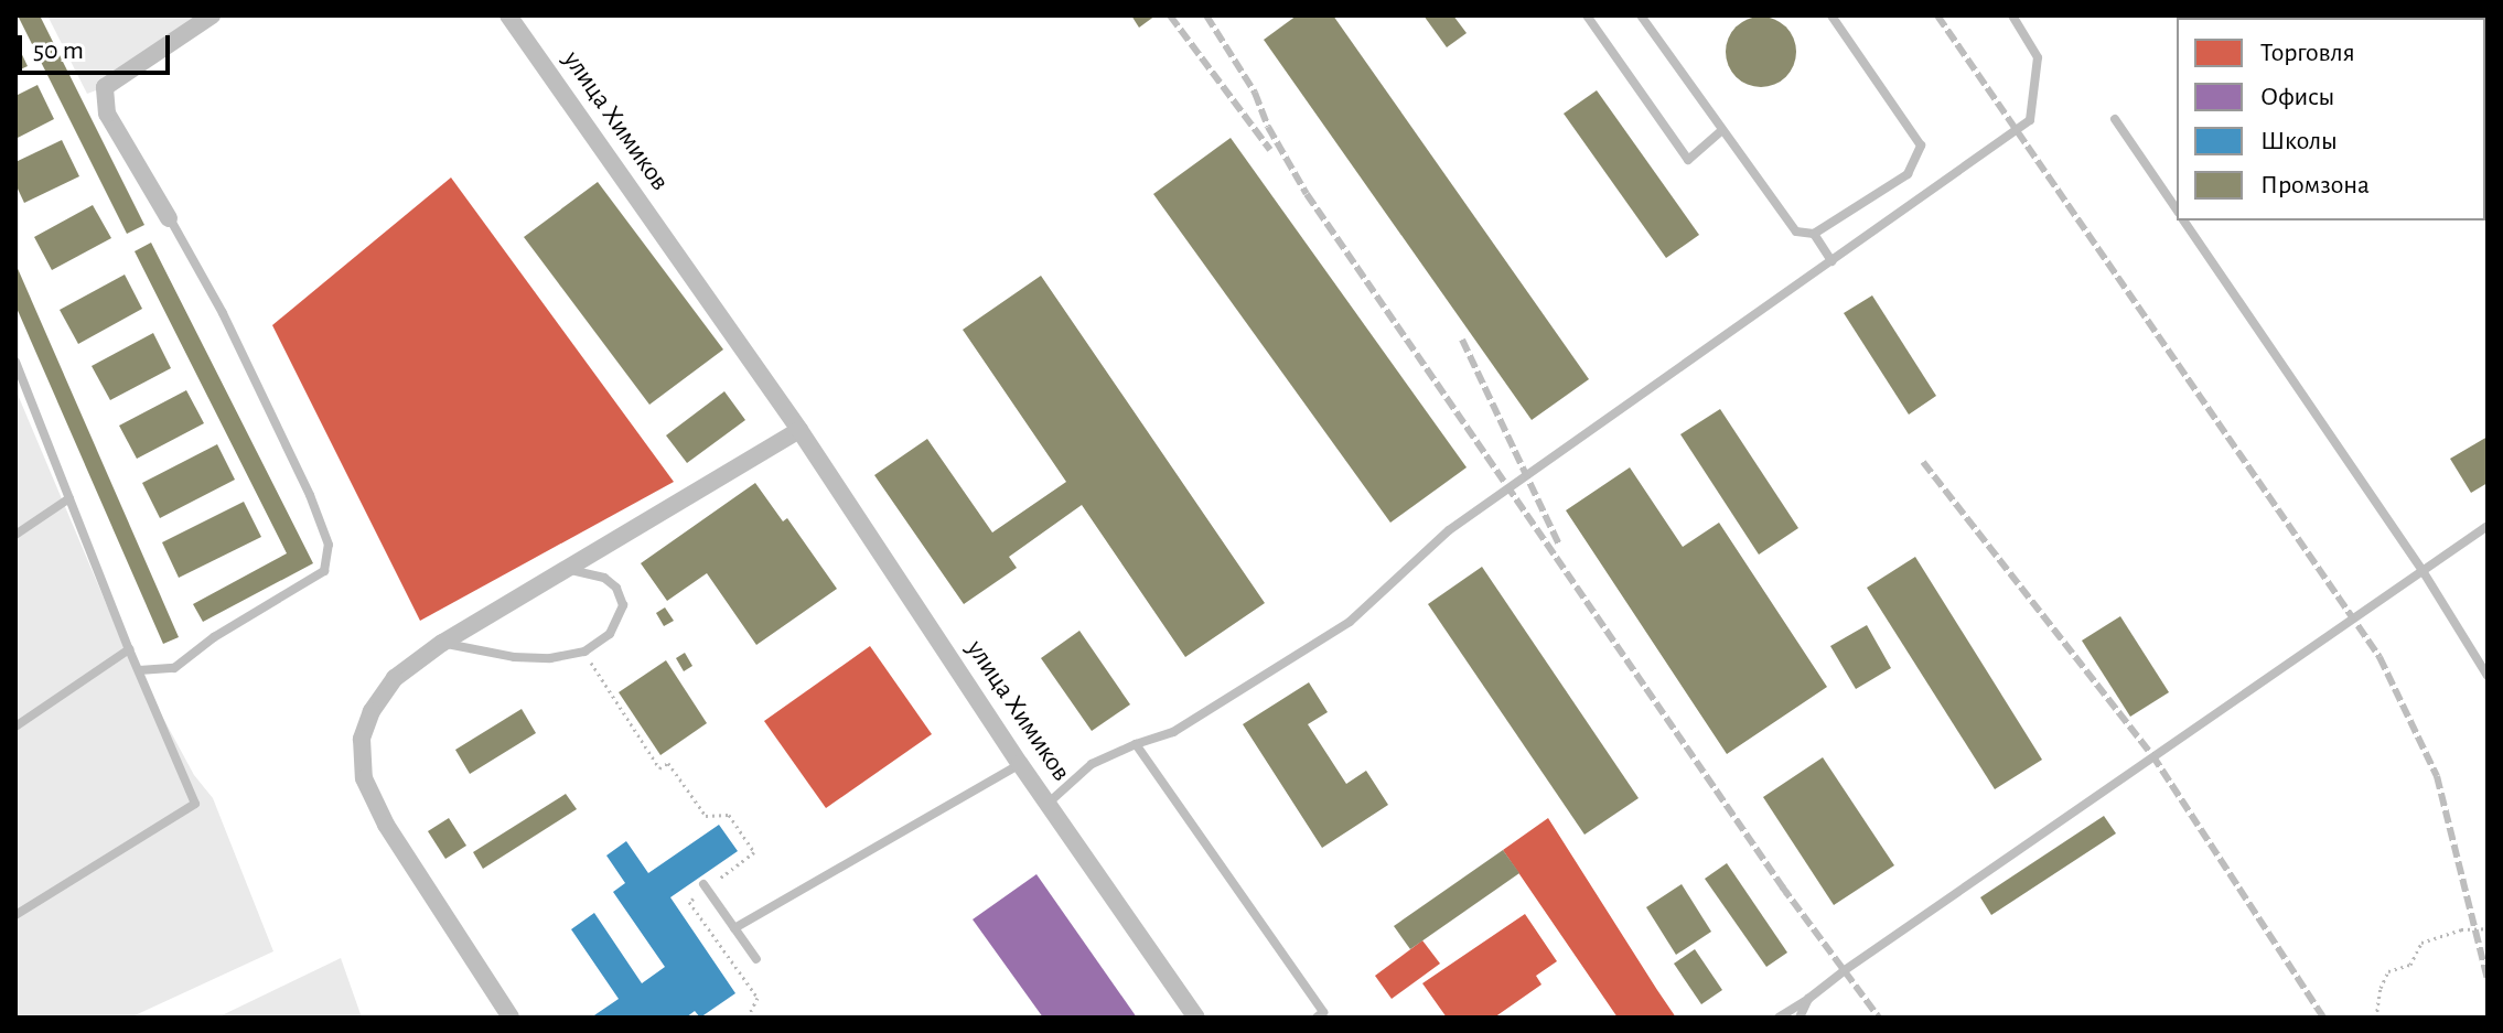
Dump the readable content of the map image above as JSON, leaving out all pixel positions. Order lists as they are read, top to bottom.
{
  "streets": {
    "street": ["улица Химиков"]
  },
  "legend": [
    "Торговля",
    "Офисы",
    "Школы",
    "Промзона"
  ],
  "scale_bar": "50 m"
}
